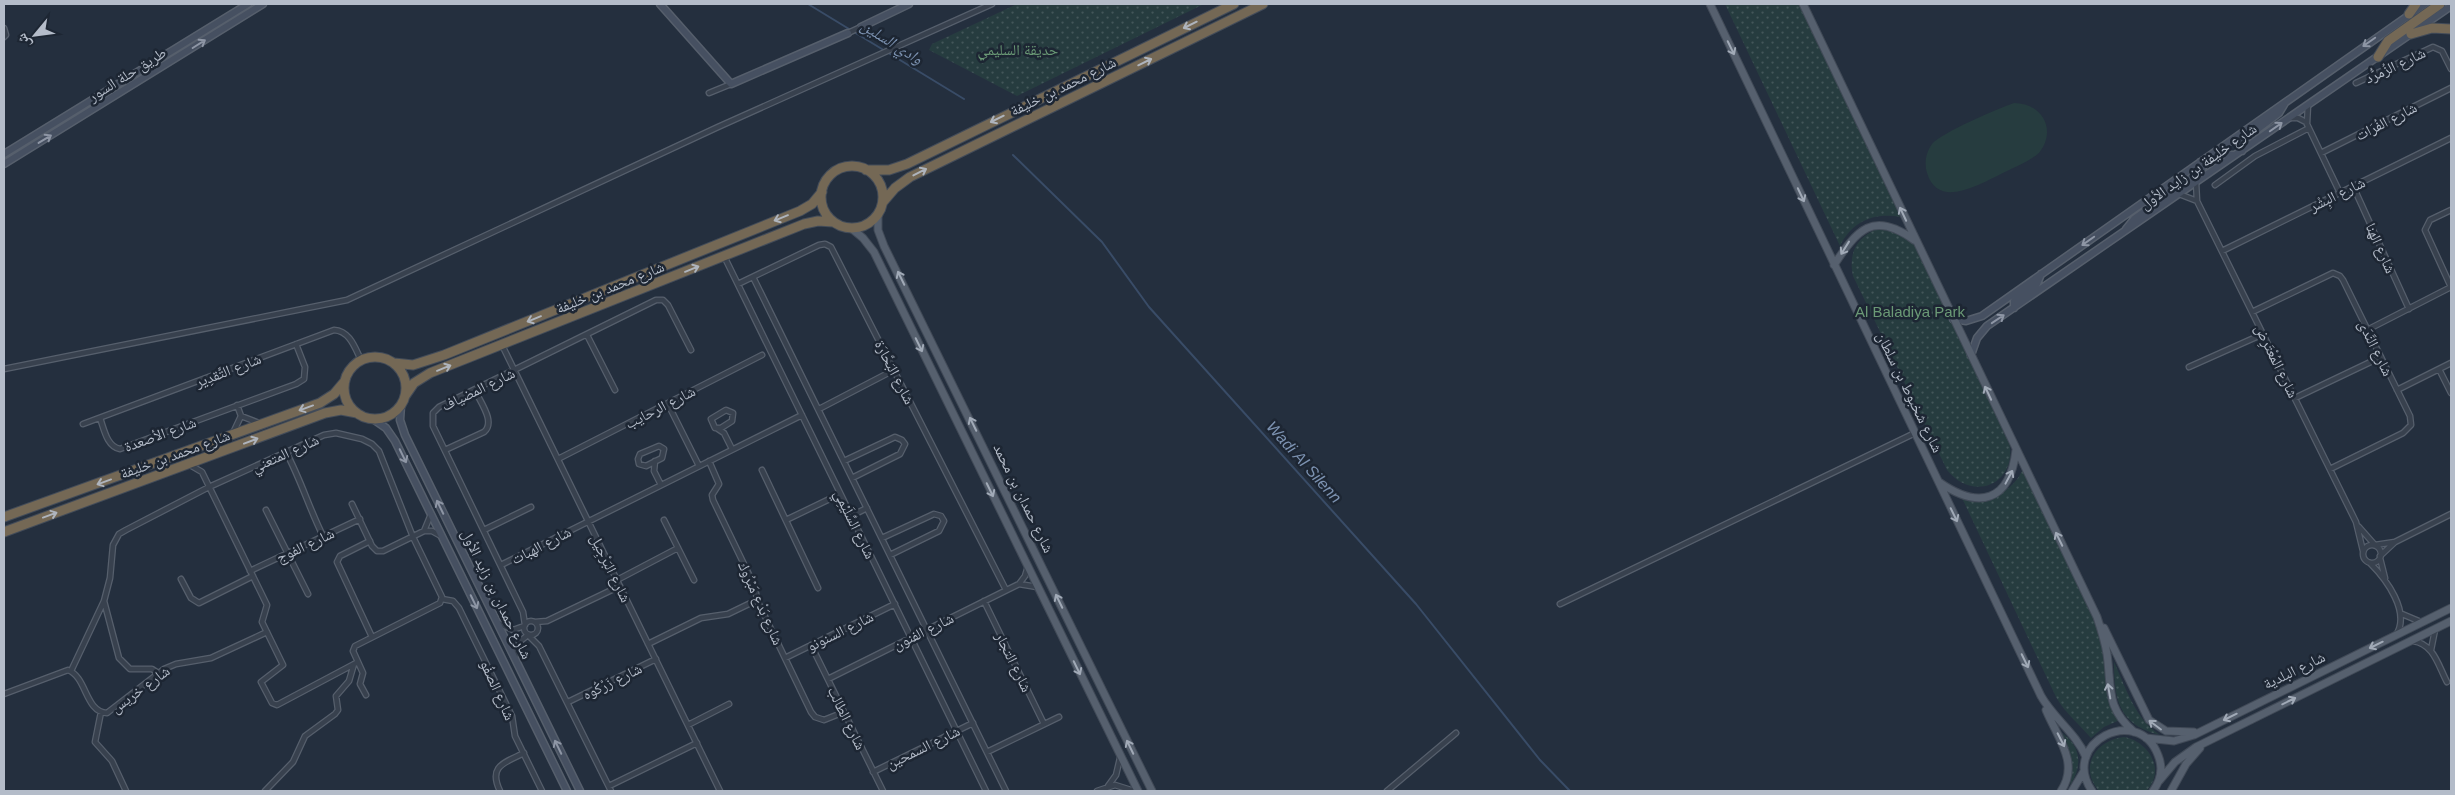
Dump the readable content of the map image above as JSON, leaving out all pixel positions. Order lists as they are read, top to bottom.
{
  "streets": {
    "highway": ["شارع محمد بن خليفة"],
    "main road": [
      "طريق حلة السور",
      "شارع خليفة بن زايد الأول",
      "شارع شخبوط بن سلطان",
      "شارع حمدان بن محمد",
      "شارع حمدان بن زايد الأول",
      "شارع البلدية"
    ],
    "street": [
      "شارع الزُمرُّد",
      "شارع الفُرَات",
      "شارع البِشْر",
      "شارع الهنا",
      "شارع النَّدَى",
      "شارع المُعْتَرِض",
      "شارع التَّقدِير",
      "شارع البَحَّارَة",
      "شارع المضياف",
      "شارع الرحايب",
      "شارع الأصعدة",
      "شارع المتعني",
      "شارع السِّلَيْمِي",
      "شارع الفوج",
      "شارع الهبات",
      "شارع البَرْجِيل",
      "شارع بَدْع مَبْرُوك",
      "شارع السنونو",
      "شارع الفنون",
      "شارع التجار",
      "شارع زَرْكُوه",
      "شارع خريس",
      "شارع الصفُو",
      "شارع الطالب",
      "شارع السمحين"
    ]
  },
  "crossings": [
    ["شارع محمد بن خليفة", "شارع التَّقدِير"],
    ["شارع محمد بن خليفة", "شارع حمدان بن محمد"],
    ["شارع محمد بن خليفة", "شارع السِّلَيْمِي"],
    ["شارع محمد بن خليفة", "شارع البَرْجِيل"],
    ["شارع محمد بن خليفة", "شارع حمدان بن زايد الأول"],
    ["شارع خليفة بن زايد الأول", "شارع المُعْتَرِض"],
    ["شارع البِشْر", "شارع الهنا"],
    ["شارع البِشْر", "شارع المُعْتَرِض"],
    ["شارع النَّدَى", "شارع المُعْتَرِض"],
    ["شارع التَّقدِير", "شارع الأصعدة"],
    ["شارع التَّقدِير", "شارع حمدان بن زايد الأول"],
    ["شارع البَحَّارَة", "شارع السِّلَيْمِي"],
    ["شارع البَحَّارَة", "شارع الفنون"],
    ["شارع المضياف", "شارع الهبات"],
    ["شارع المضياف", "شارع البَرْجِيل"],
    ["شارع الرحايب", "شارع البَرْجِيل"],
    ["شارع المتعني", "شارع خريس"],
    ["شارع المتعني", "شارع الصفُو"],
    ["شارع السِّلَيْمِي", "شارع الهبات"],
    ["شارع السِّلَيْمِي", "شارع السنونو"],
    ["شارع السِّلَيْمِي", "شارع الفنون"],
    ["شارع السِّلَيْمِي", "شارع السمحين"],
    ["شارع الهبات", "شارع البَرْجِيل"],
    ["شارع الهبات", "شارع بَدْع مَبْرُوك"],
    ["شارع البَرْجِيل", "شارع زَرْكُوه"],
    ["شارع بَدْع مَبْرُوك", "شارع السنونو"],
    ["شارع بَدْع مَبْرُوك", "شارع الطالب"],
    ["شارع السنونو", "شارع الطالب"],
    ["شارع الفنون", "شارع التجار"],
    ["شارع الفنون", "شارع الطالب"],
    ["شارع الطالب", "شارع السمحين"]
  ],
  "one_way": ["شارع شخبوط بن سلطان"],
  "water": ["وادي السلين", "Wadi Al Silenn"],
  "parks": ["حديقة السليمي", "Al Baladiya Park"],
  "north": "bottom left"
}
